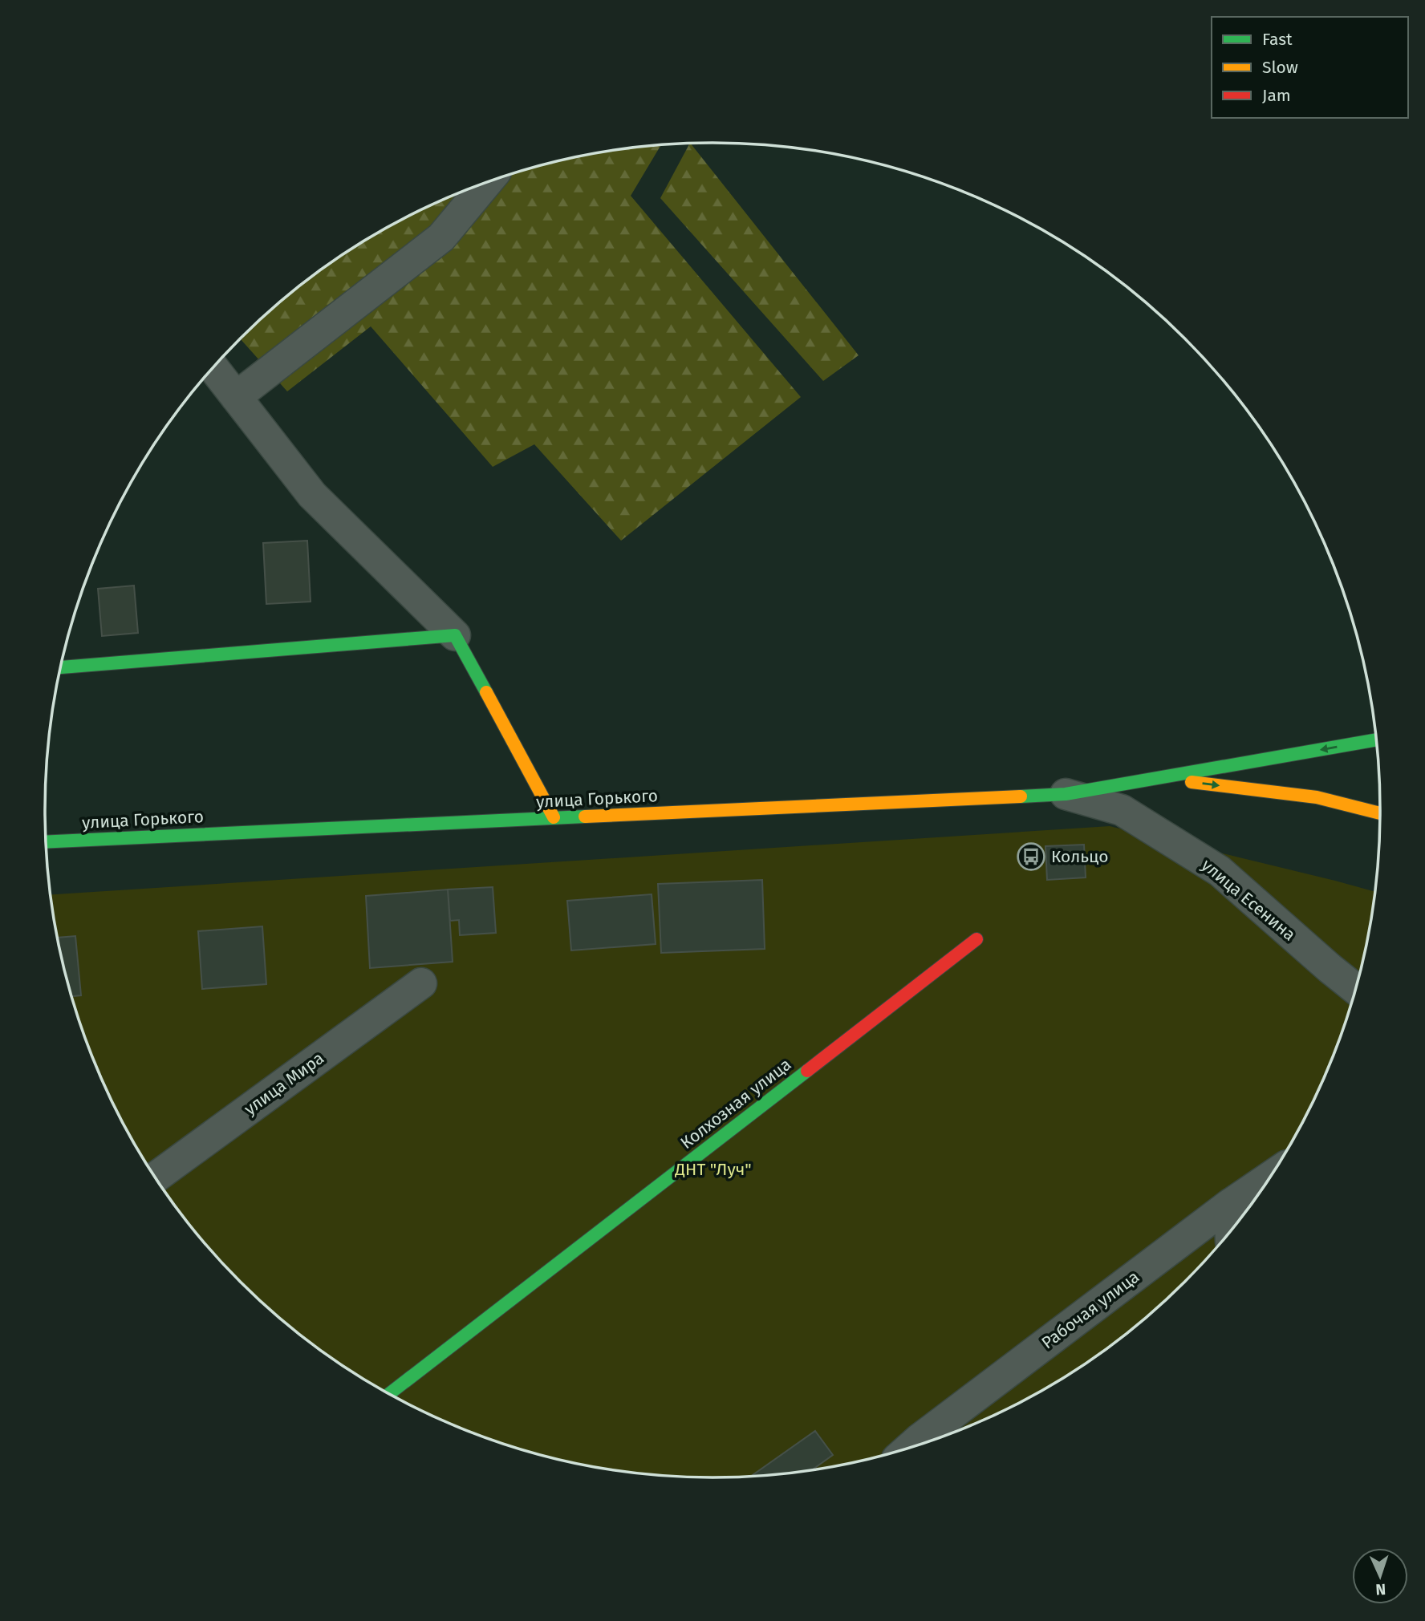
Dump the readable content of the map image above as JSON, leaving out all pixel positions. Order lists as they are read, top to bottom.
{
  "streets": {
    "main road": ["улица Горького", "Колхозная улица"],
    "street": ["улица Есенина", "улица Мира", "Рабочая улица"]
  },
  "crossings": [
    ["улица Горького", "улица Есенина"]
  ],
  "parks": ["ДНТ \"Луч\""],
  "places": {
    "bus stop": ["Кольцо"]
  },
  "legend": ["Fast", "Slow", "Jam"],
  "north": "bottom"
}
